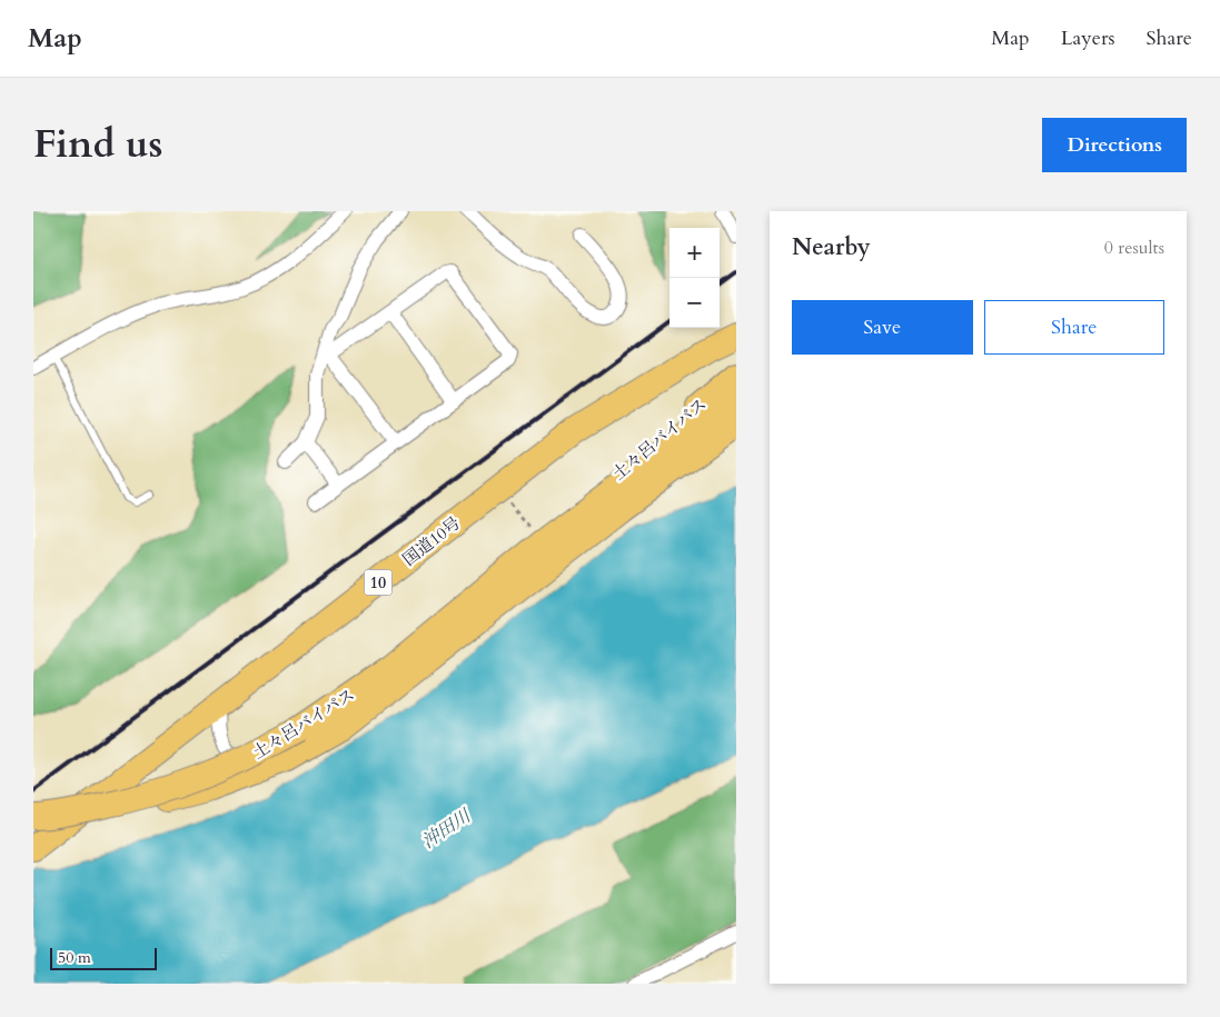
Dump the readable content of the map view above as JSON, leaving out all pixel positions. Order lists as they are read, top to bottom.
{
  "streets": {
    "highway": ["土々呂バイパス", "国道10号", "10"]
  },
  "crossings": [
    ["土々呂バイパス", "国道10号"]
  ],
  "water": ["沖田川"],
  "scale_bar": "50 m",
  "page": {
    "header": "Map",
    "nav": ["Map", "Layers", "Share"],
    "title": "Find us",
    "buttons": [
      "Directions",
      ["Save", "Share"]
    ],
    "heading": ["Nearby", "0 results"],
    "map_buttons": ["+", "−"],
    "scale": "50 m"
  }
}
